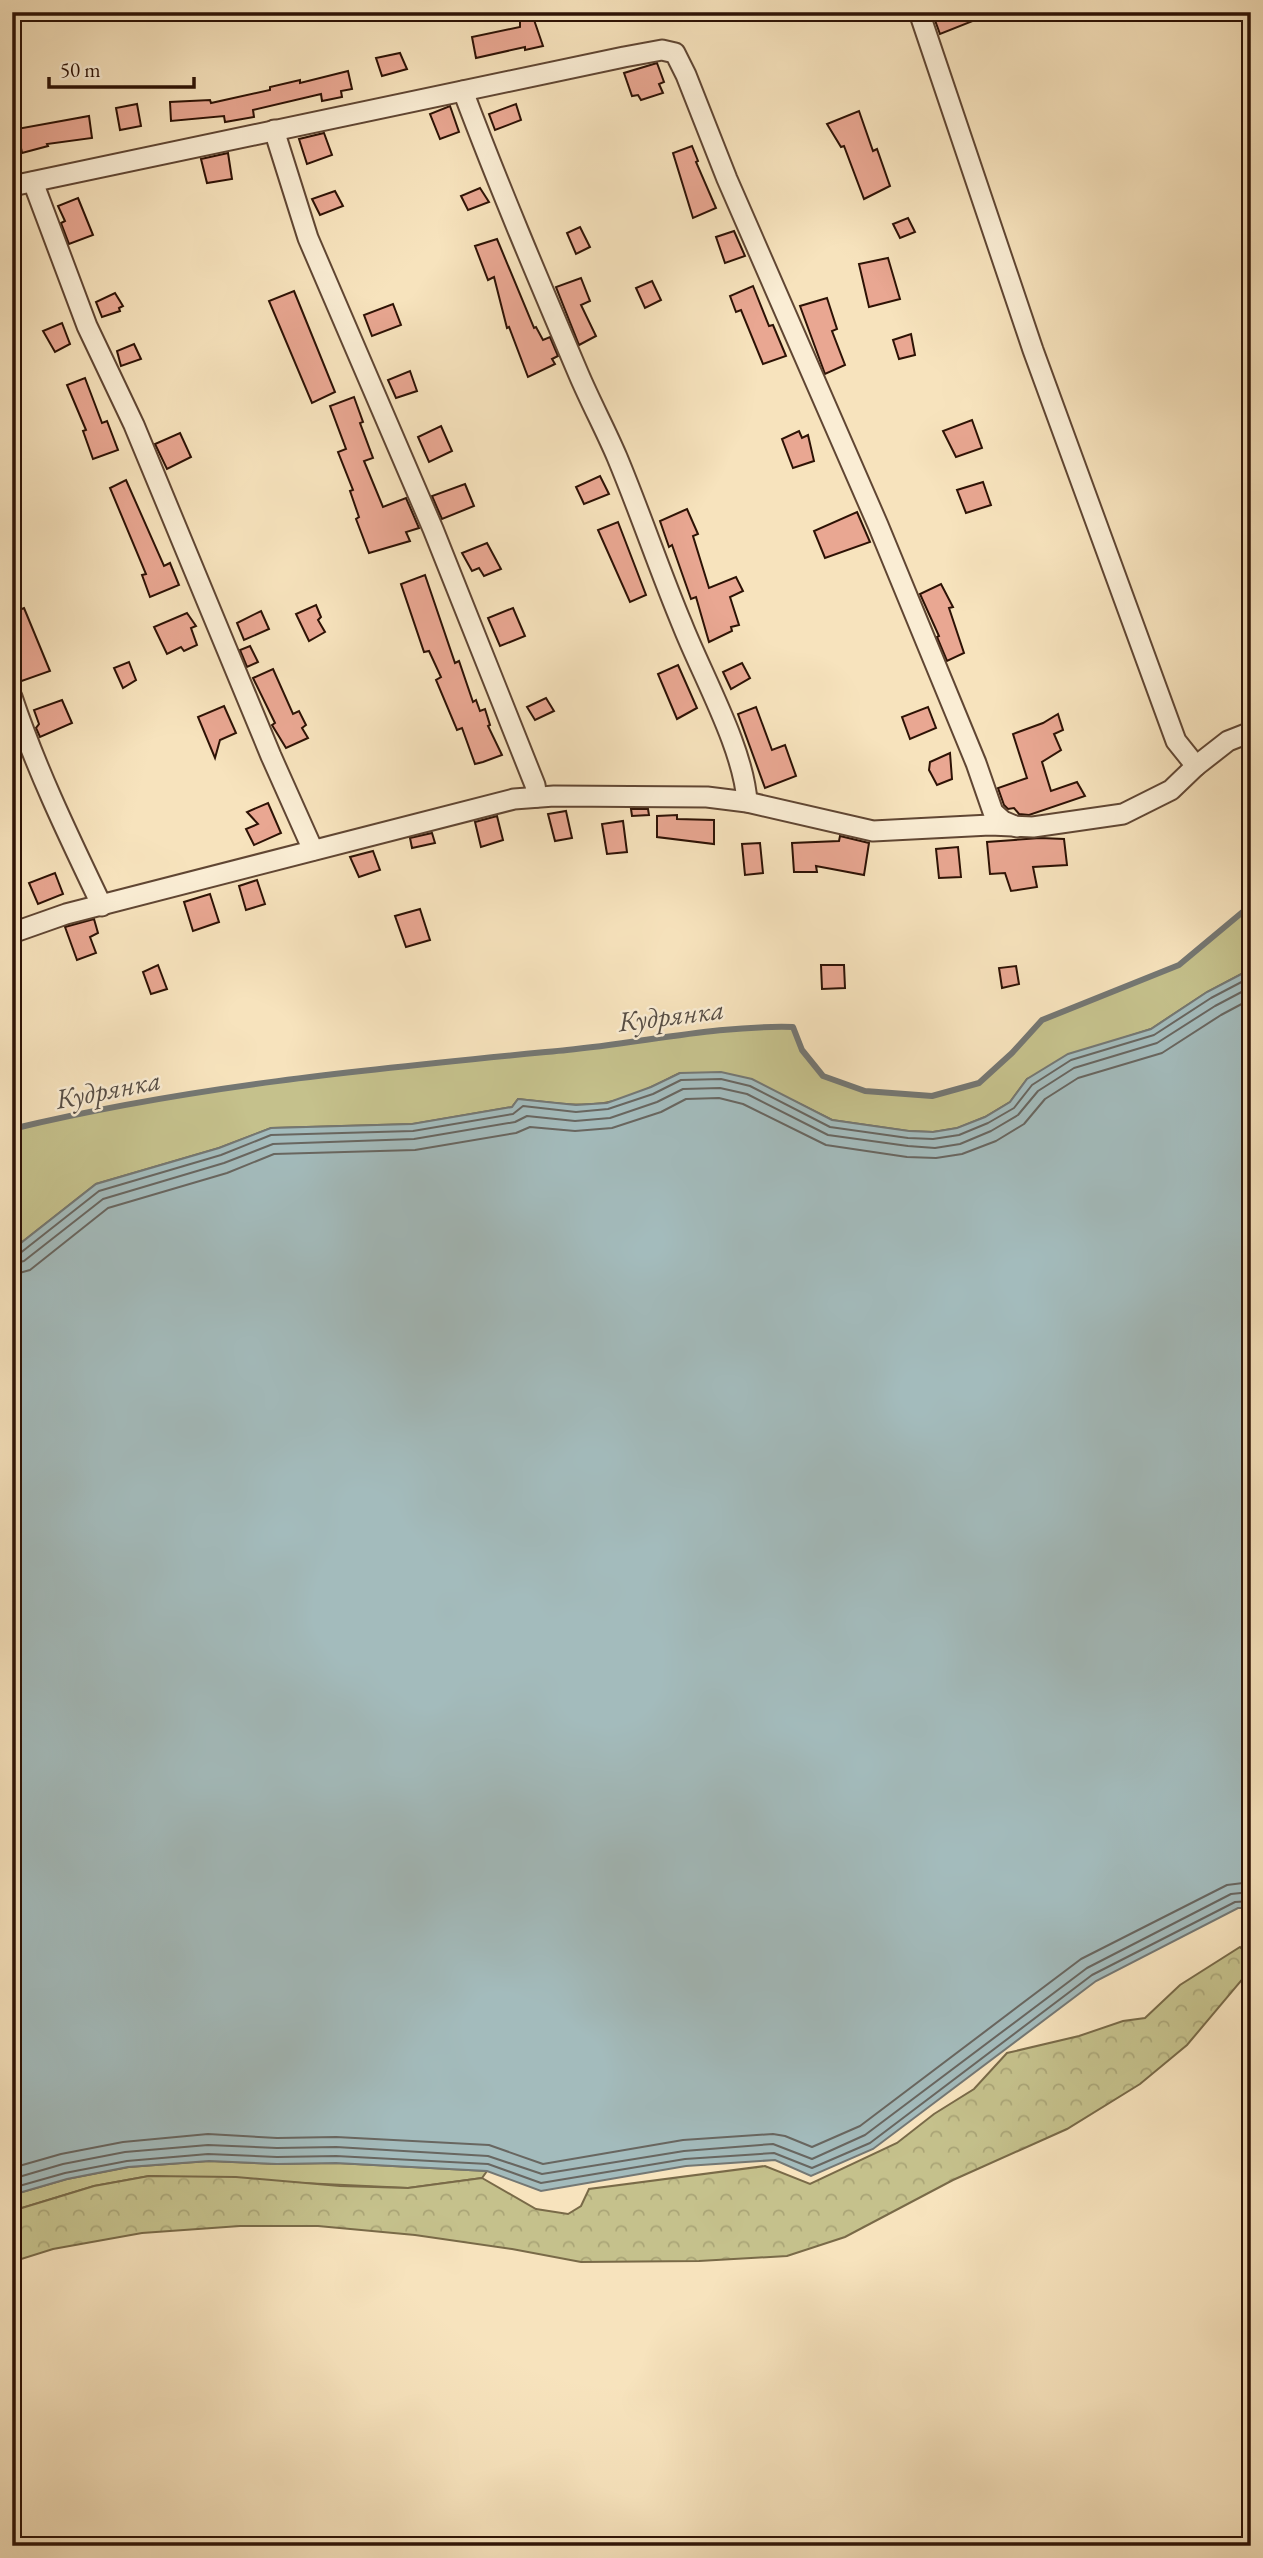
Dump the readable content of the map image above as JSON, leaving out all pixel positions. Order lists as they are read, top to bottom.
{
  "water": ["Кудрянка"],
  "scale_bar": "50 m"
}
